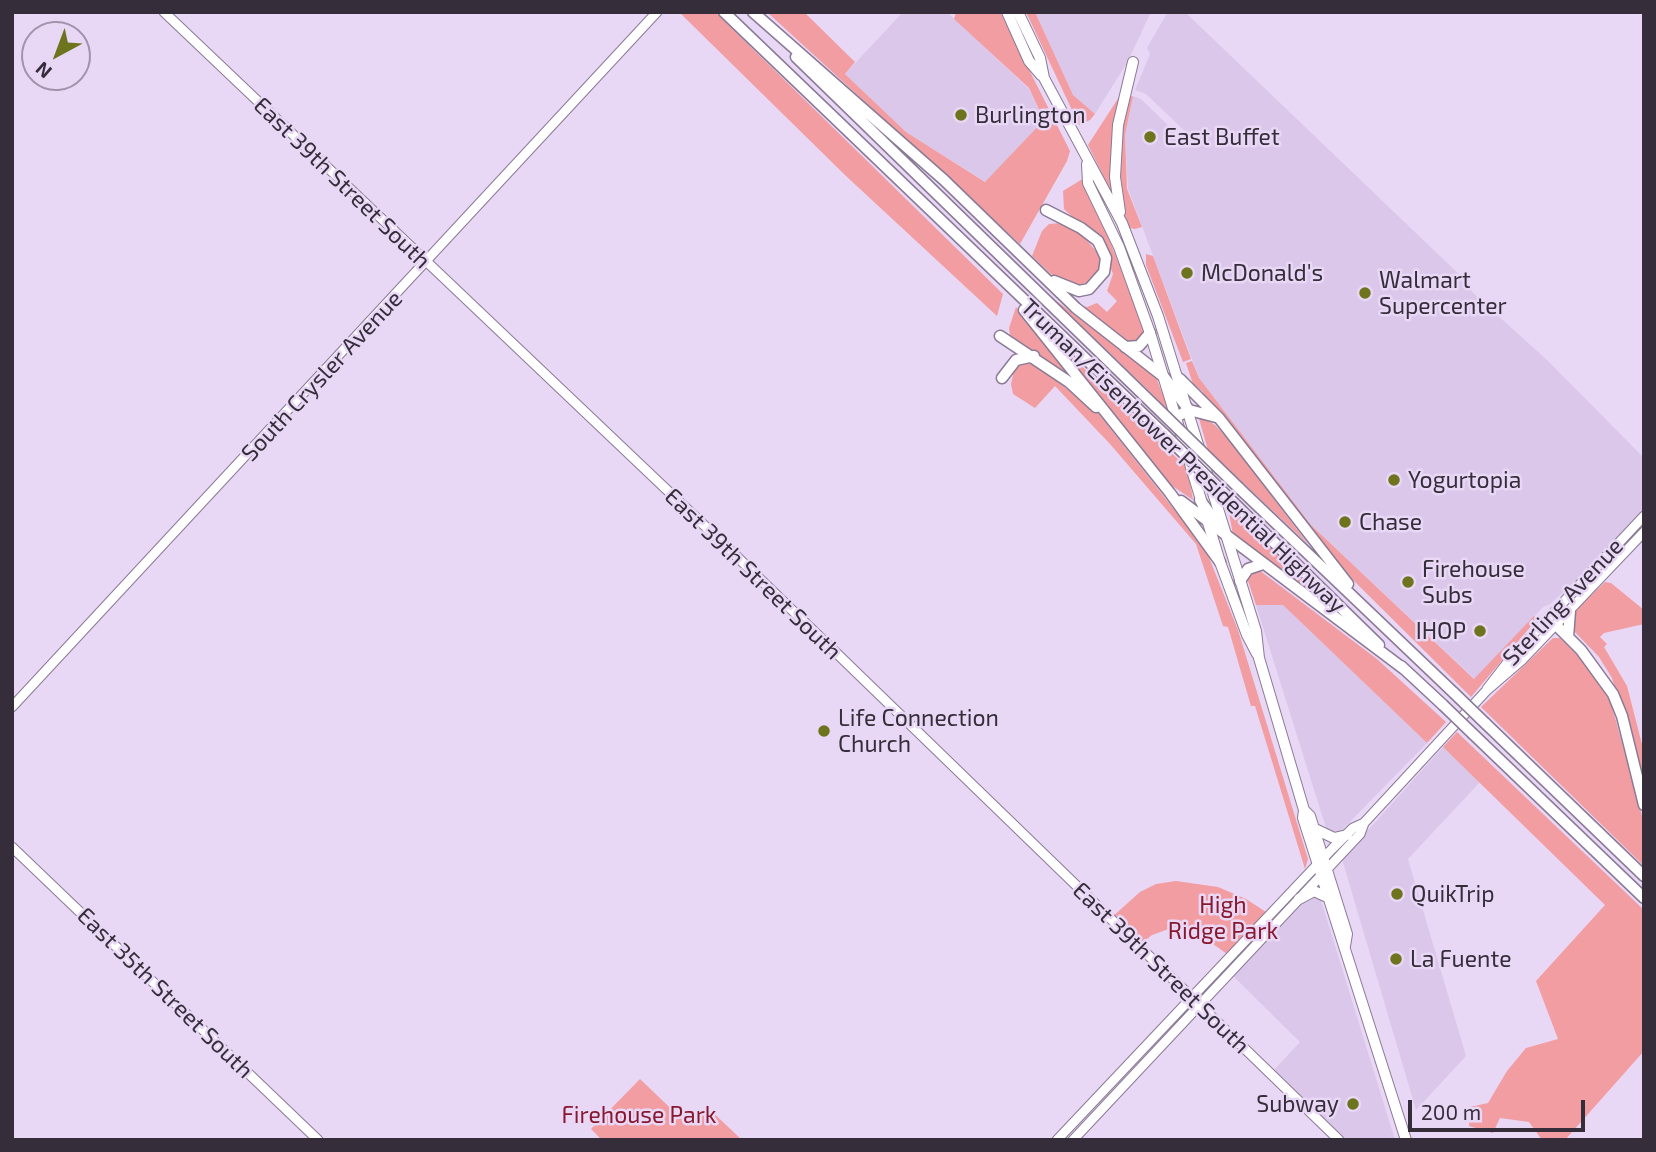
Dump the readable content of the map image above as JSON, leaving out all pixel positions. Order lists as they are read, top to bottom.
{
  "streets": {
    "highway": ["Truman/Eisenhower Presidential Highway"],
    "main road": [
      "East 39th Street South",
      "South Crysler Avenue",
      "Sterling Avenue",
      "East 35th Street South"
    ]
  },
  "crossings": [
    ["East 39th Street South", "South Crysler Avenue"]
  ],
  "parks": ["High Ridge Park", "Firehouse Park"],
  "places": [
    "Burlington",
    "East Buffet",
    "McDonald's",
    "Walmart Supercenter",
    "Yogurtopia",
    "Chase",
    "Firehouse Subs",
    "IHOP",
    "Life Connection Church",
    "QuikTrip",
    "La Fuente",
    "Subway"
  ],
  "scale_bar": "200 m",
  "north": "bottom left"
}
